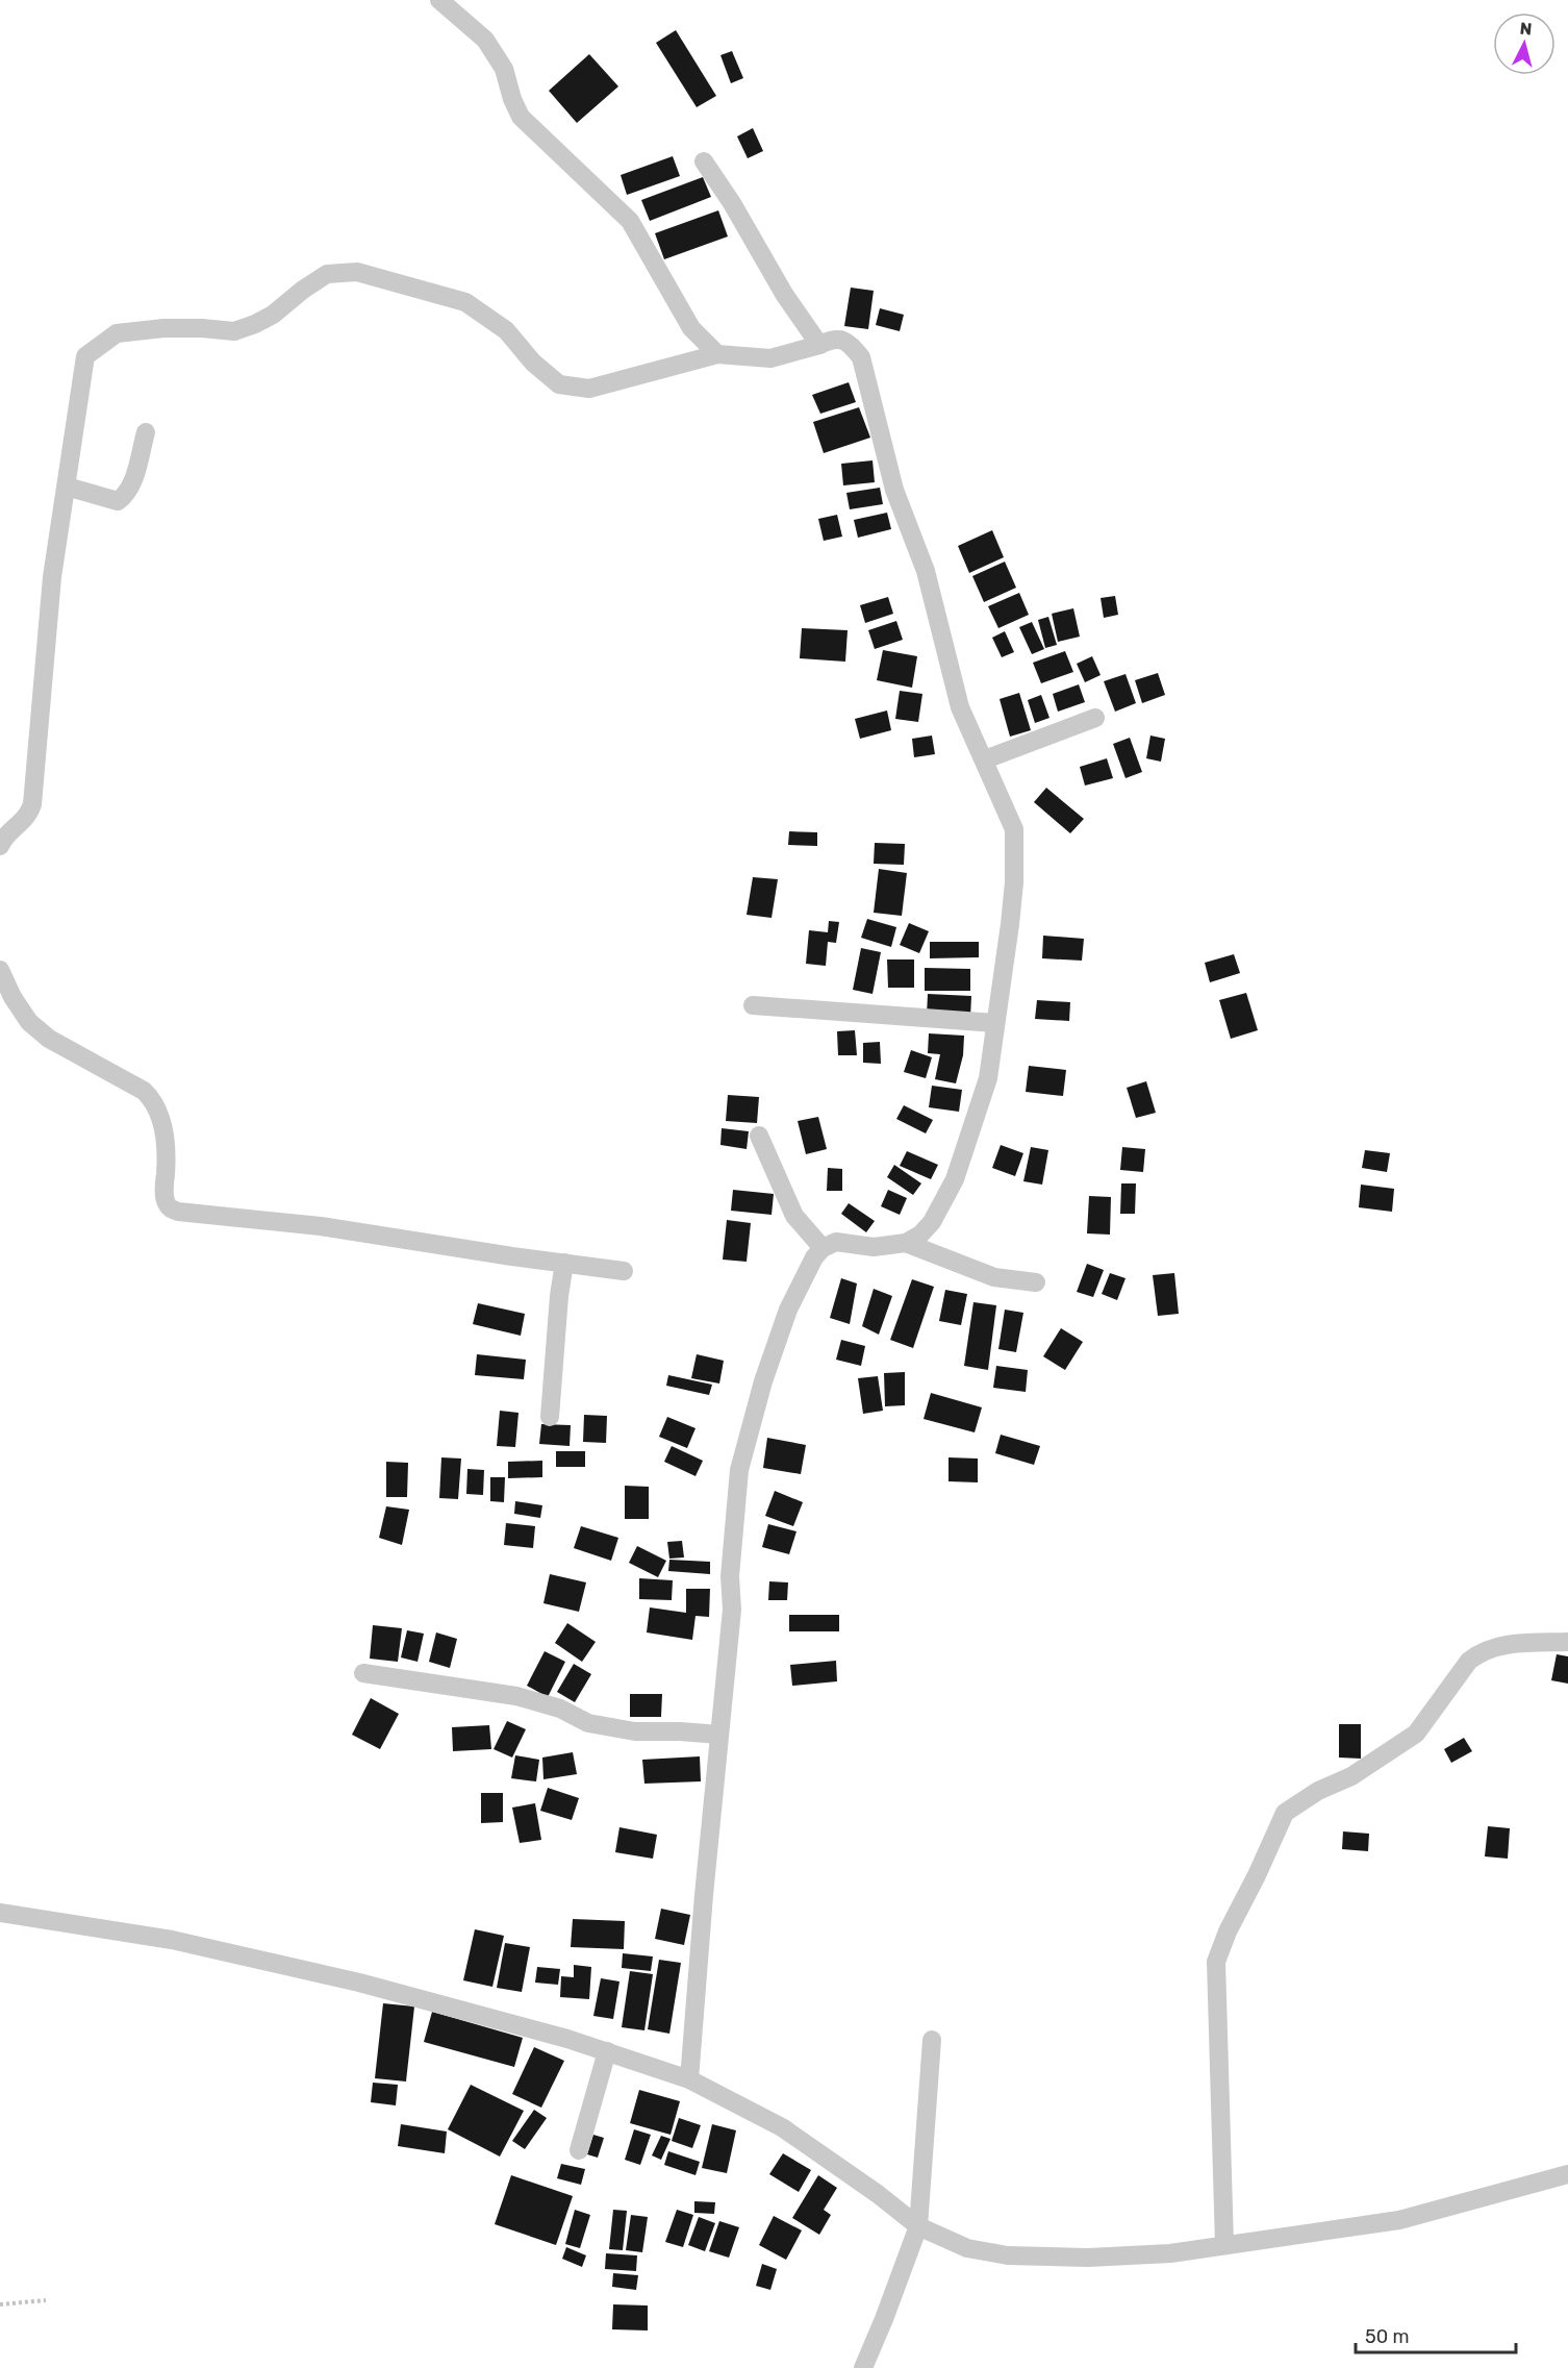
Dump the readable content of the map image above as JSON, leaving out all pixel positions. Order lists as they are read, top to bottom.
{
  "scale_bar": "50 m",
  "north": "top"
}
